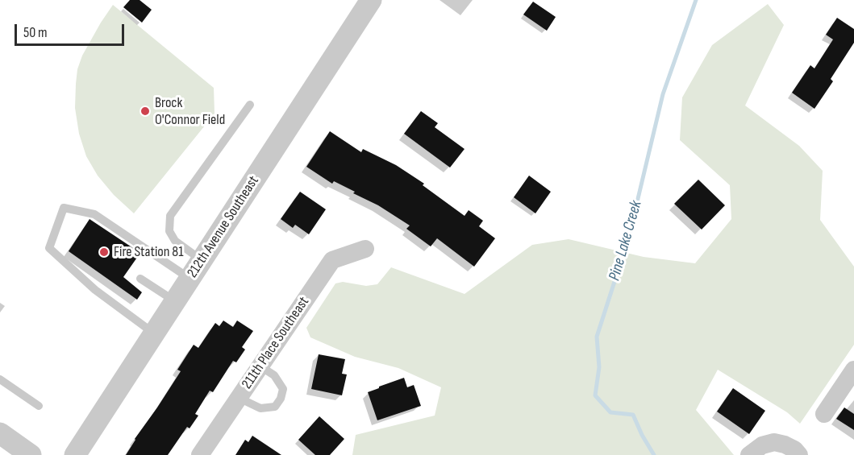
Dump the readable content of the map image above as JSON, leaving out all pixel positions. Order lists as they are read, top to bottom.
{
  "streets": {
    "street": ["212th Avenue Southeast", "211th Place Southeast"]
  },
  "water": ["Pine Lake Creek"],
  "places": ["Brock O'Connor Field", "Fire Station 81"],
  "scale_bar": "50 m"
}
